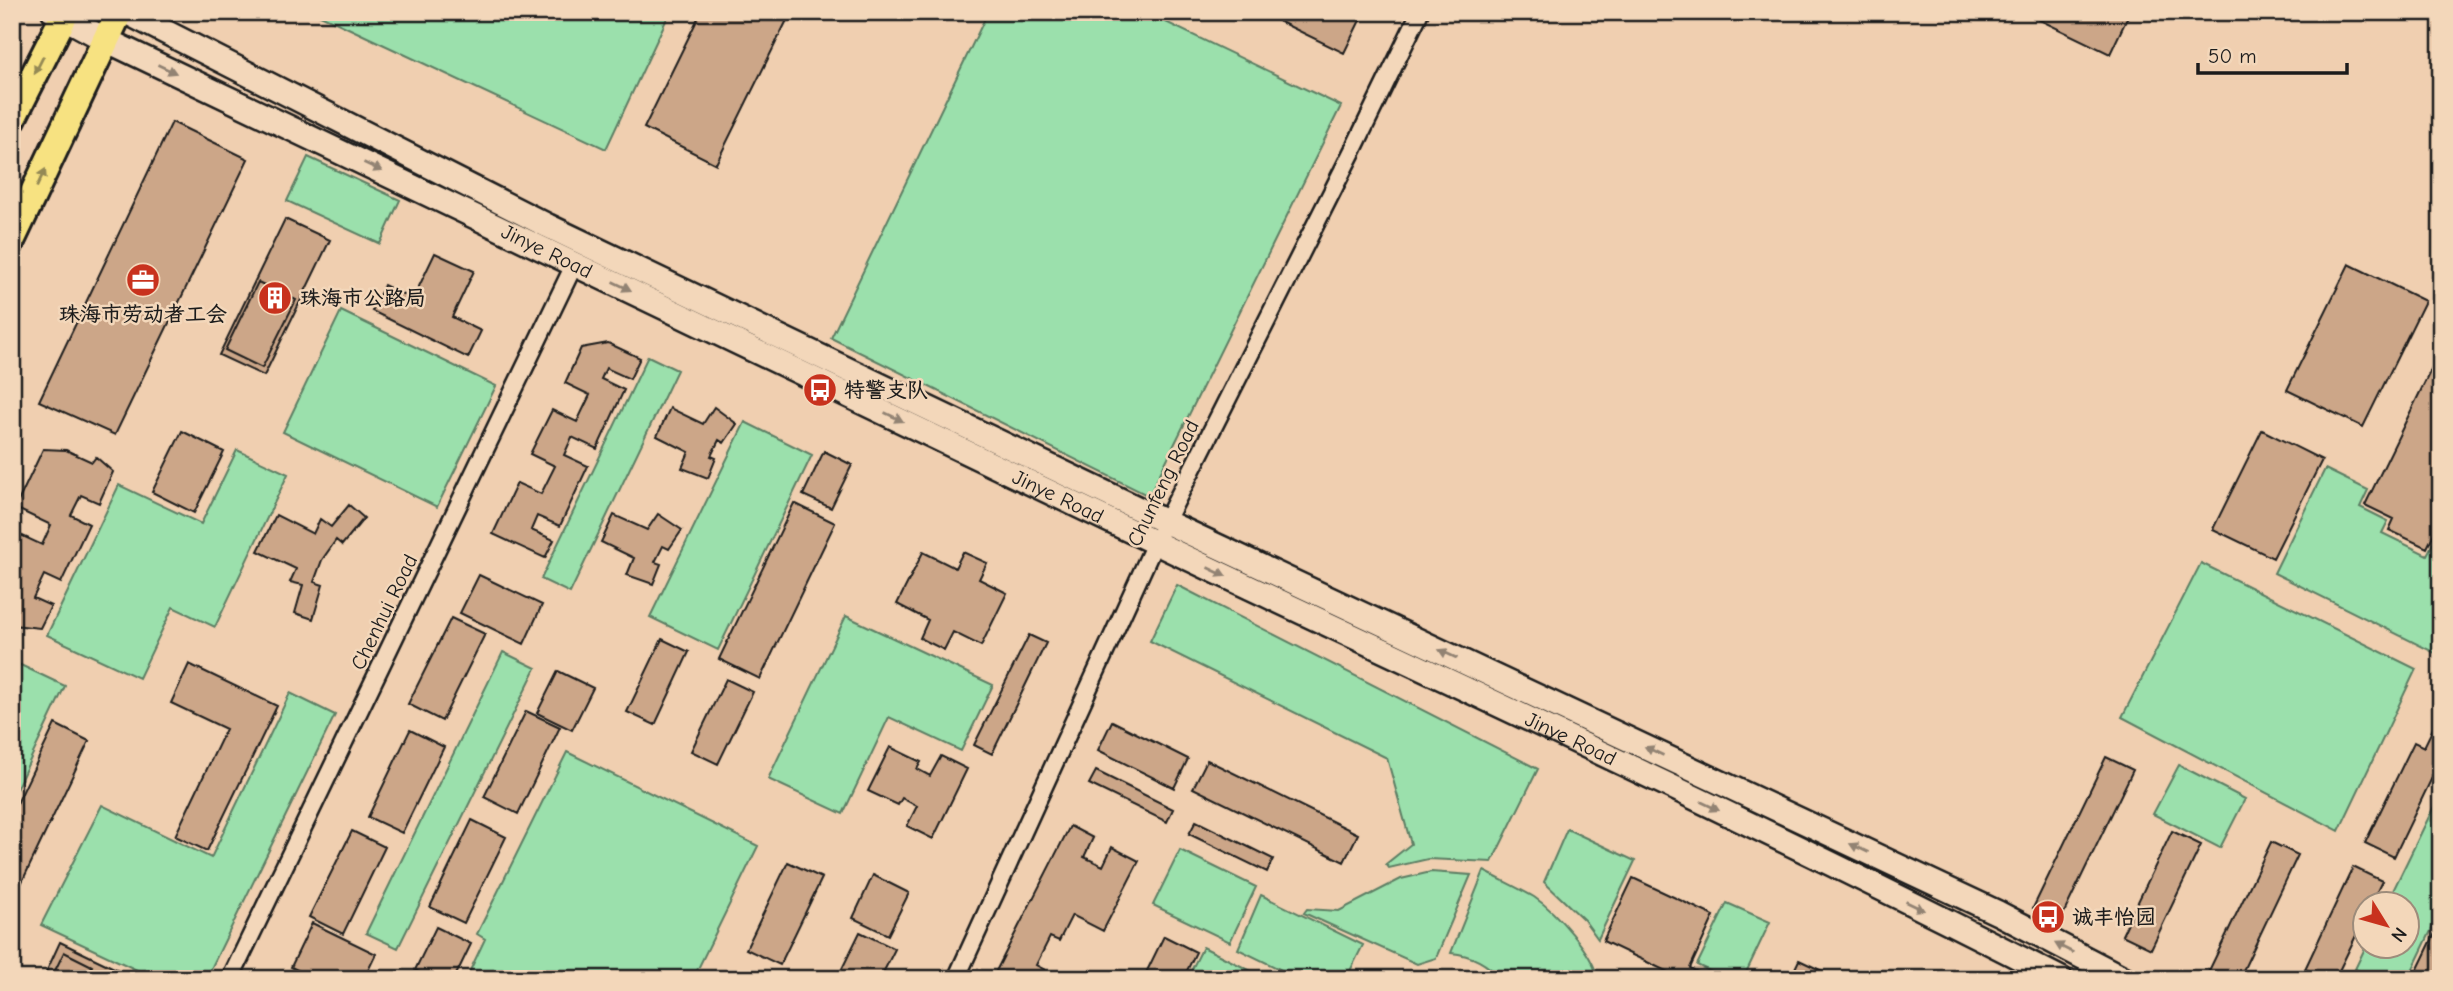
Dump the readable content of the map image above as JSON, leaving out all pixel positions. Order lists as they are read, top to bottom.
{
  "streets": {
    "main road": ["Jinye Road"],
    "street": ["Chunfeng Road", "Chenhui Road"]
  },
  "crossings": [
    ["Jinye Road", "Chunfeng Road"],
    ["Jinye Road", "Chenhui Road"]
  ],
  "places": {
    "office": ["珠海市劳动者工会"],
    "building": ["珠海市公路局"],
    "bus stop": ["特警支队", "诚丰怡园"]
  },
  "scale_bar": "50 m",
  "north": "bottom right"
}
